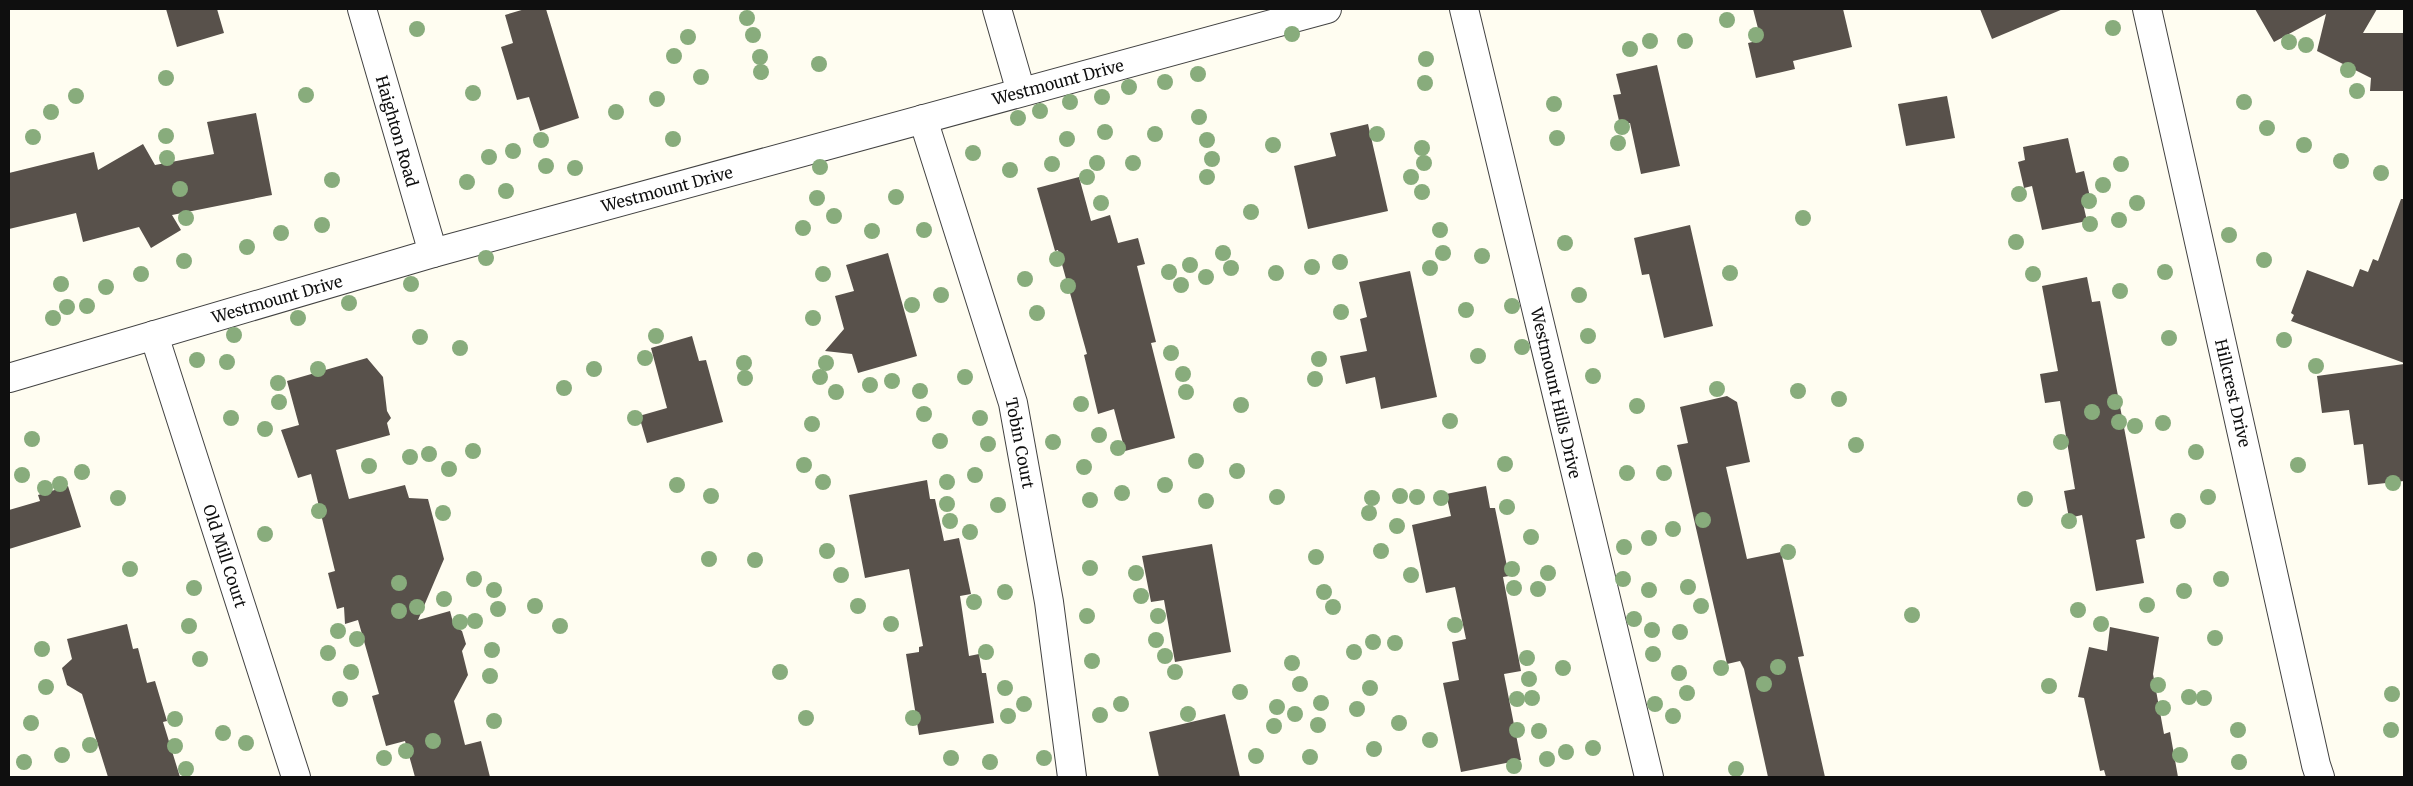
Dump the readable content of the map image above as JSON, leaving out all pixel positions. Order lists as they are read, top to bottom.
{
  "streets": {
    "street": [
      "Westmount Drive",
      "Haighton Road",
      "Westmount Hills Drive",
      "Hillcrest Drive",
      "Tobin Court",
      "Old Mill Court"
    ]
  },
  "crossings": [
    ["Westmount Drive", "Haighton Road"],
    ["Westmount Drive", "Tobin Court"],
    ["Westmount Drive", "Old Mill Court"]
  ]
}
